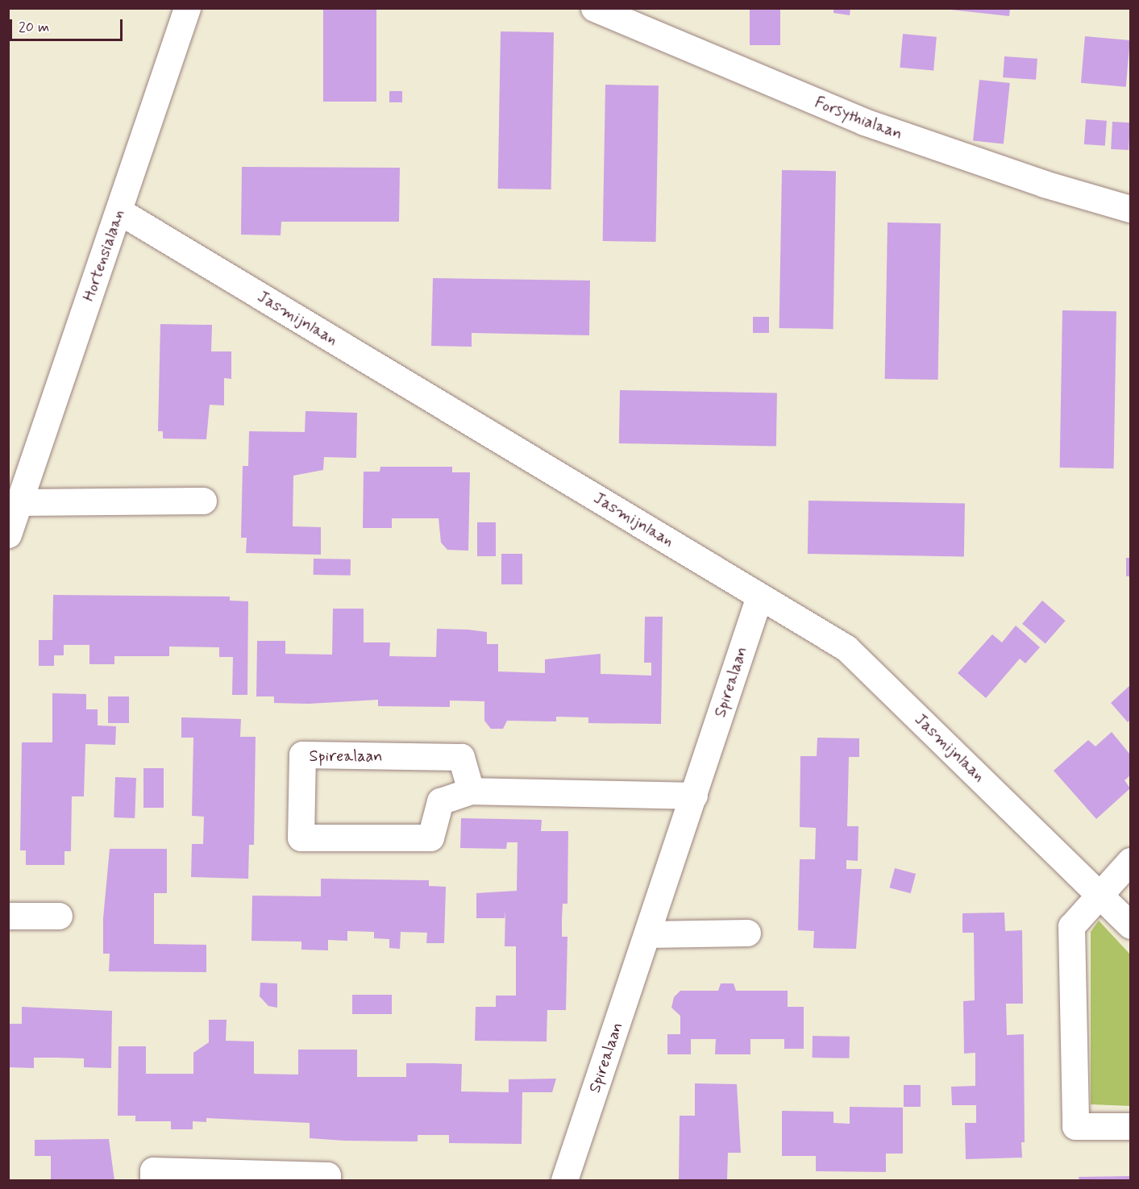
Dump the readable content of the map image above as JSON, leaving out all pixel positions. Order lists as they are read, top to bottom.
{
  "streets": {
    "street": [
      "Forsythialaan",
      "Hortensialaan",
      "Jasmijnlaan",
      "Spirealaan"
    ]
  },
  "crossings": [
    ["Hortensialaan", "Jasmijnlaan"],
    ["Jasmijnlaan", "Spirealaan"]
  ],
  "scale_bar": "20 m"
}
